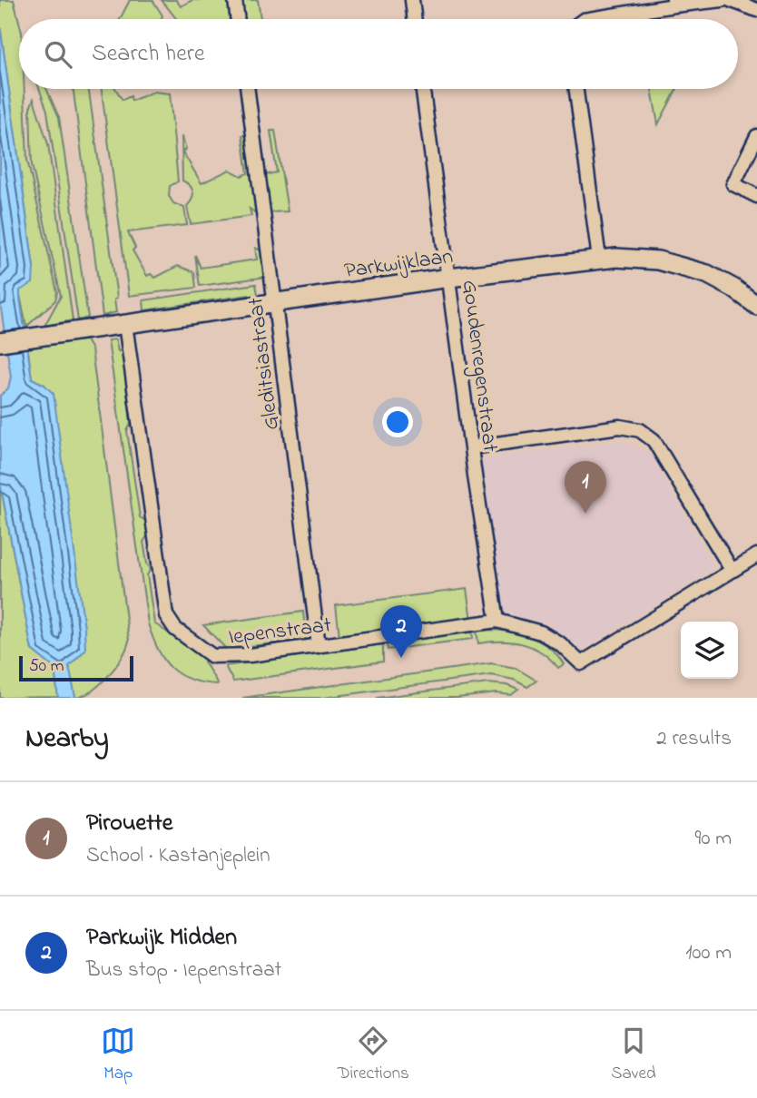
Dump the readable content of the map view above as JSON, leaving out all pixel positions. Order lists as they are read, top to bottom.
{
  "streets": {
    "street": [
      "Parkwijklaan",
      "Gleditsiastraat",
      "Goudenregenstraat",
      "Iepenstraat"
    ]
  },
  "crossings": [
    ["Parkwijklaan", "Gleditsiastraat"],
    ["Parkwijklaan", "Goudenregenstraat"],
    ["Parkwijklaan", "Iepenstraat"],
    ["Gleditsiastraat", "Iepenstraat"],
    ["Goudenregenstraat", "Iepenstraat"]
  ],
  "scale_bar": "50 m",
  "page": {
    "search": "Search here",
    "pins": ["1", "2"],
    "scale": "50 m",
    "heading": ["Nearby", "2 results"],
    "list": [
      {
        "mark": "1",
        "name": "Pirouette",
        "note": "School · Kastanjeplein",
        "value": "90 m"
      },
      {
        "mark": "2",
        "name": "Parkwijk Midden",
        "note": "Bus stop · Iepenstraat",
        "value": "100 m"
      }
    ],
    "nav": ["Map", "Directions", "Saved"]
  }
}
